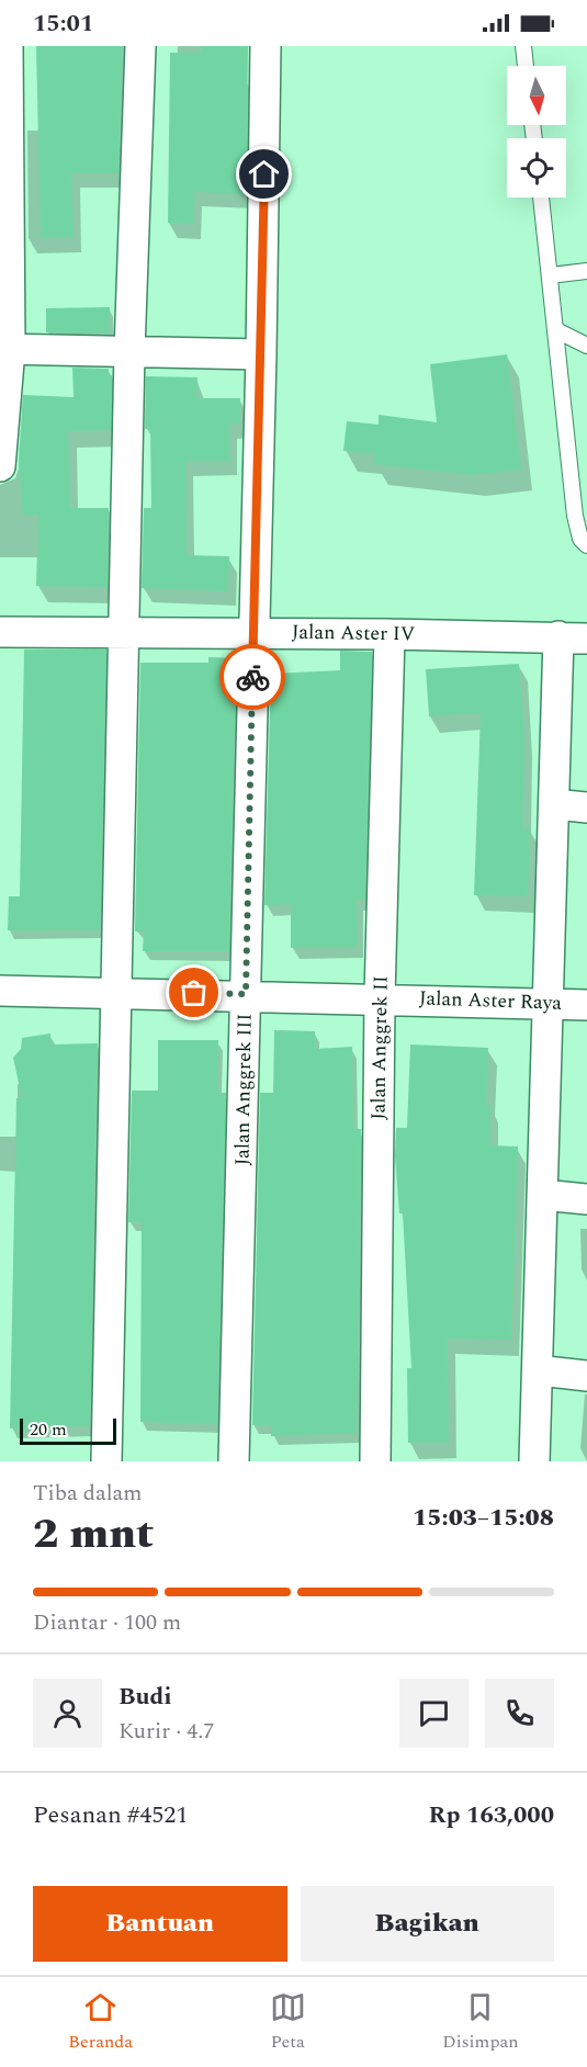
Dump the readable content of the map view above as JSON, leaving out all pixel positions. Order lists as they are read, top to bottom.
{
  "streets": {
    "street": [
      "Jalan Aster IV",
      "Jalan Aster Raya",
      "Jalan Anggrek II",
      "Jalan Anggrek III"
    ]
  },
  "crossings": [
    ["Jalan Aster IV", "Jalan Anggrek II"],
    ["Jalan Aster IV", "Jalan Anggrek III"],
    ["Jalan Aster Raya", "Jalan Anggrek II"],
    ["Jalan Aster Raya", "Jalan Anggrek III"]
  ],
  "scale_bar": "20 m",
  "north": "bottom",
  "page": {
    "status": "15:01",
    "scale": "20 m",
    "heading": ["2 mnt", "Tiba dalam", "15:03–15:08"],
    "panel": [
      "Budi",
      "Kurir · 4.7",
      "Pesanan #4521",
      "Rp 163,000"
    ],
    "bar": "Diantar · 100 m",
    "buttons": ["Bantuan", "Bagikan"],
    "tabs": ["Beranda", "Peta", "Disimpan"]
  }
}
